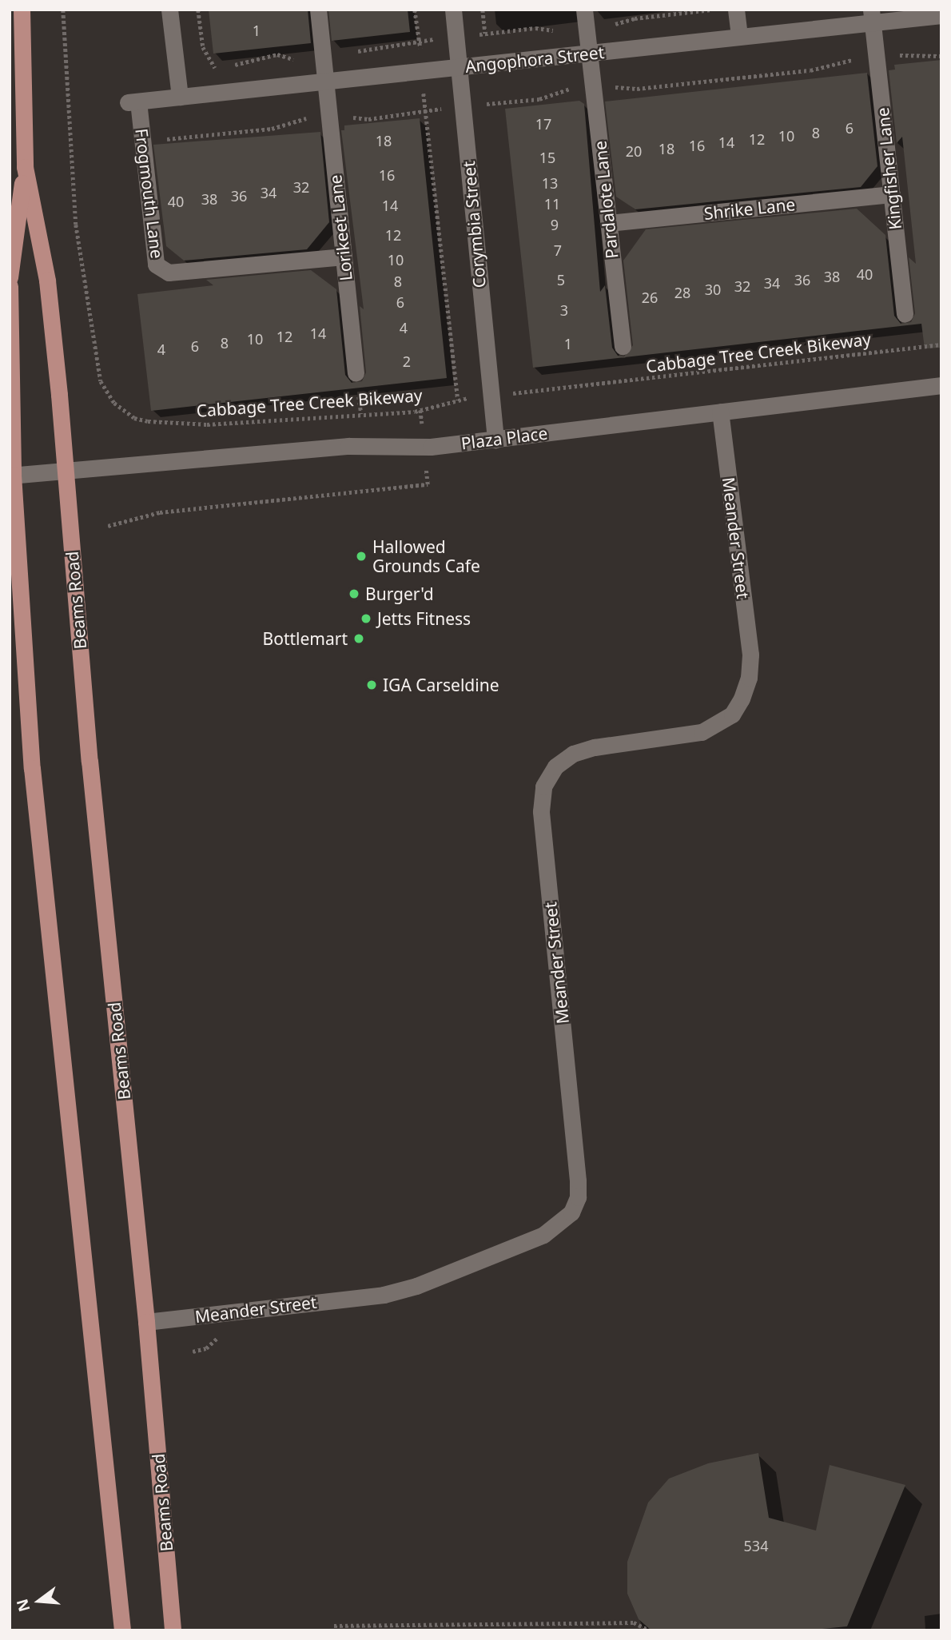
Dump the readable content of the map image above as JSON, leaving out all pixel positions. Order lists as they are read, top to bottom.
{
  "streets": {
    "main road": ["Beams Road"],
    "street": [
      "Angophora Street",
      "Kingfisher Lane",
      "Frogmouth Lane",
      "Pardalote Lane",
      "Shrike Lane",
      "Corymbia Street",
      "Lorikeet Lane",
      "Plaza Place",
      "Meander Street"
    ],
    "path": ["Cabbage Tree Creek Bikeway"]
  },
  "crossings": [
    ["Angophora Street", "Kingfisher Lane"],
    ["Angophora Street", "Frogmouth Lane"],
    ["Angophora Street", "Pardalote Lane"],
    ["Angophora Street", "Corymbia Street"],
    ["Angophora Street", "Lorikeet Lane"],
    ["Kingfisher Lane", "Shrike Lane"],
    ["Frogmouth Lane", "Lorikeet Lane"],
    ["Pardalote Lane", "Shrike Lane"],
    ["Corymbia Street", "Cabbage Tree Creek Bikeway"],
    ["Corymbia Street", "Plaza Place"],
    ["Plaza Place", "Meander Street"],
    ["Plaza Place", "Beams Road"],
    ["Meander Street", "Beams Road"]
  ],
  "places": [
    "Hallowed Grounds Cafe",
    "Burger'd",
    "Jetts Fitness",
    "Bottlemart",
    "IGA Carseldine"
  ],
  "house_numbers": [
    "1",
    "17",
    "6",
    "8",
    "10",
    "12",
    "18",
    "14",
    "16",
    "18",
    "20",
    "15",
    "16",
    "13",
    "32",
    "34",
    "36",
    "38",
    "40",
    "11",
    "14",
    "9",
    "12",
    "7",
    "10",
    "40",
    "38",
    "5",
    "36",
    "8",
    "34",
    "32",
    "30",
    "28",
    "26",
    "6",
    "3",
    "4",
    "14",
    "12",
    "10",
    "8",
    "1",
    "6",
    "4",
    "2",
    "534"
  ],
  "north": "left"
}
